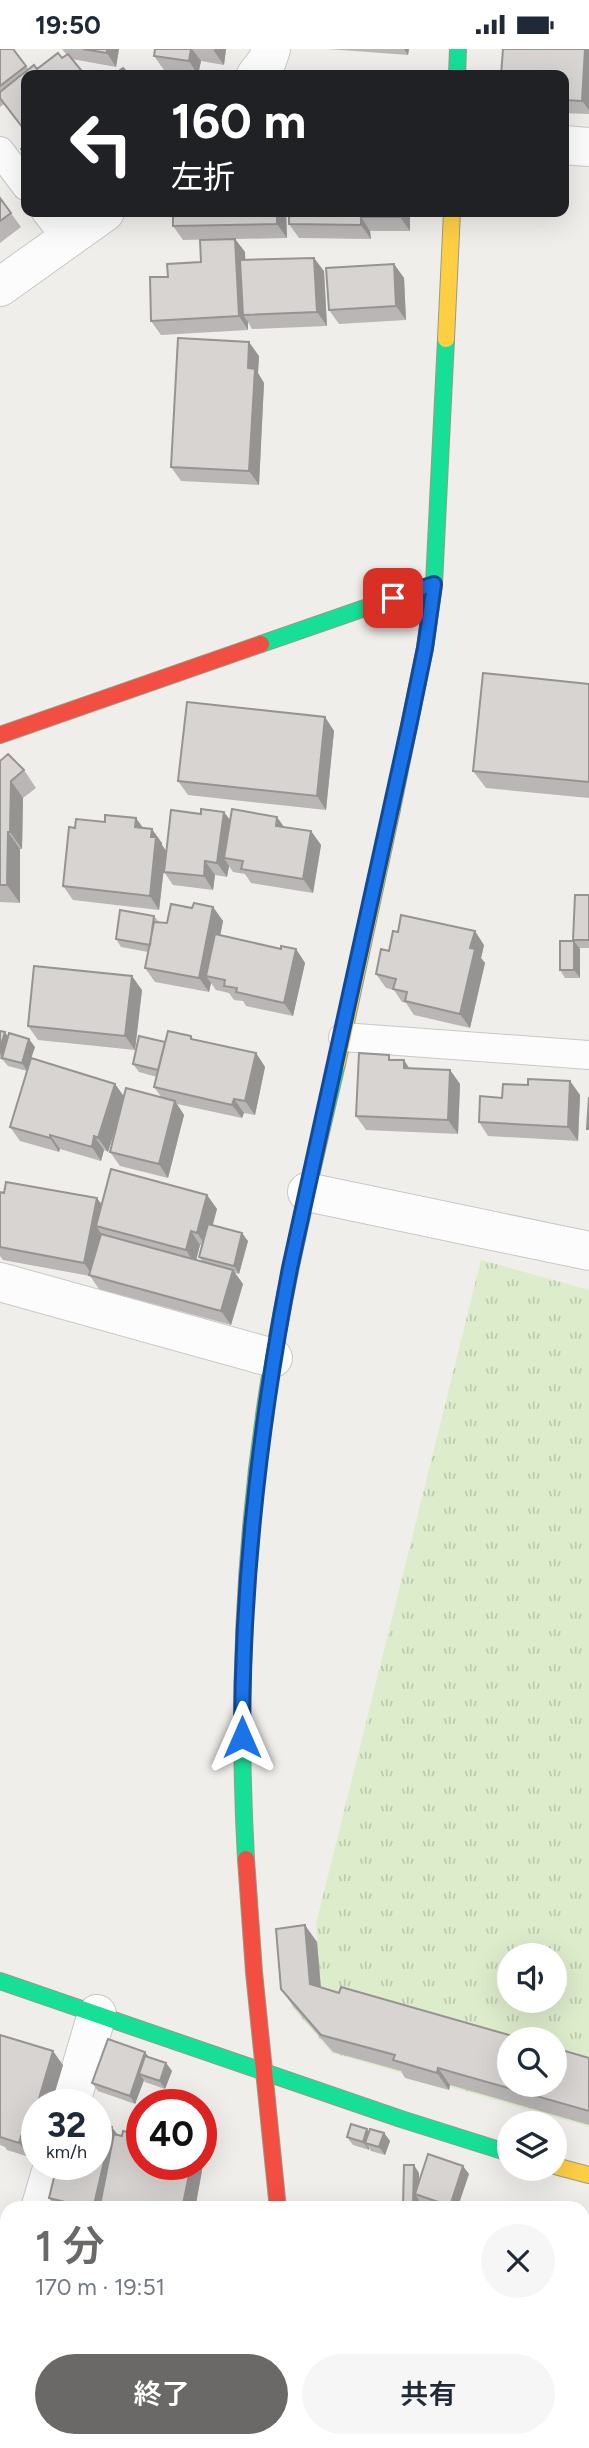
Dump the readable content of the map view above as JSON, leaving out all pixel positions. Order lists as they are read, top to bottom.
{
  "page": {
    "status": "19:50",
    "turn": ["160 m", "左折"],
    "speed": "32 km/h",
    "limit": "40",
    "heading": ["1 分", "170 m · 19:51"],
    "buttons": ["終了", "共有"]
  }
}
